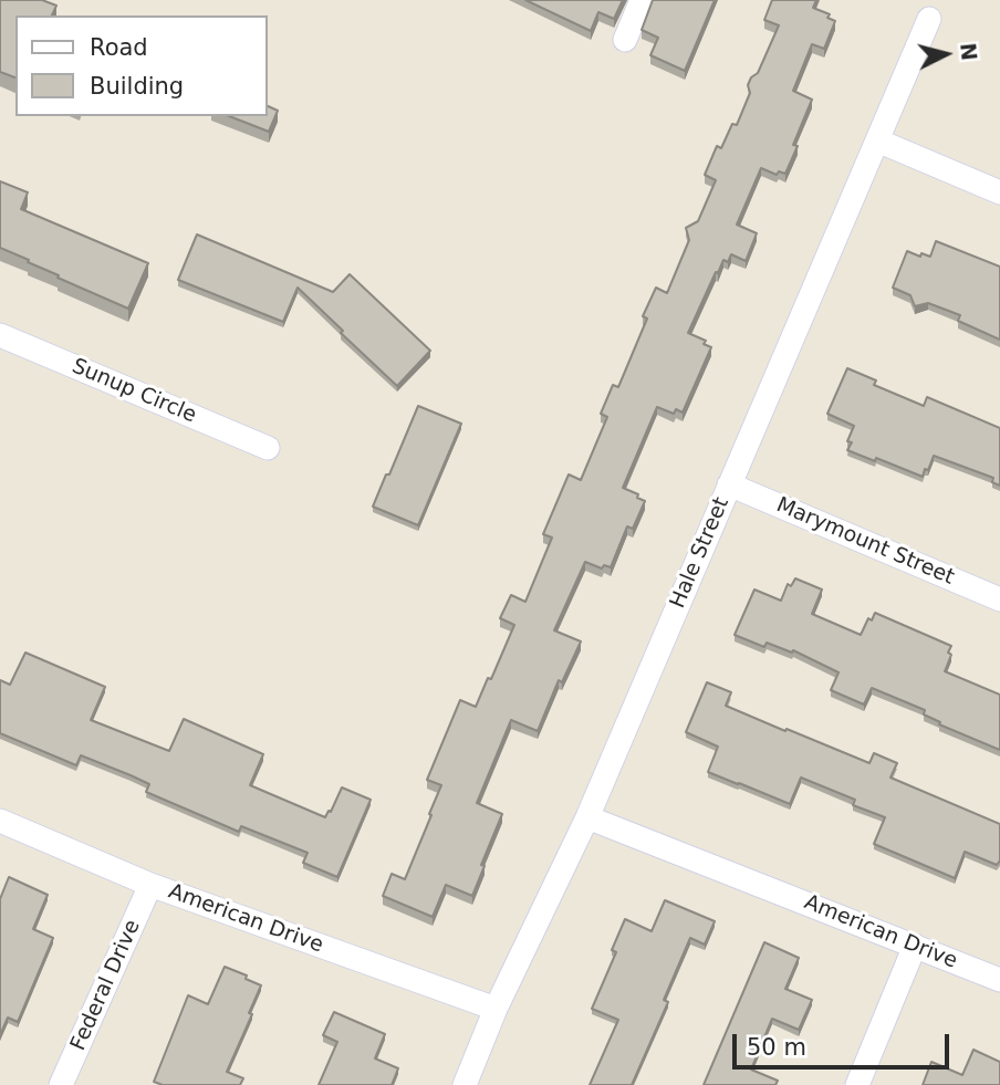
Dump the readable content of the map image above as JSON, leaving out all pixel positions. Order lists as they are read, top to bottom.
{
  "streets": {
    "street": [
      "Sunup Circle",
      "Marymount Street",
      "Hale Street",
      "American Drive",
      "Federal Drive"
    ]
  },
  "crossings": [
    ["Marymount Street", "Hale Street"],
    ["Hale Street", "American Drive"],
    ["American Drive", "Federal Drive"]
  ],
  "legend": ["Road", "Building"],
  "scale_bar": "50 m",
  "north": "right"
}
